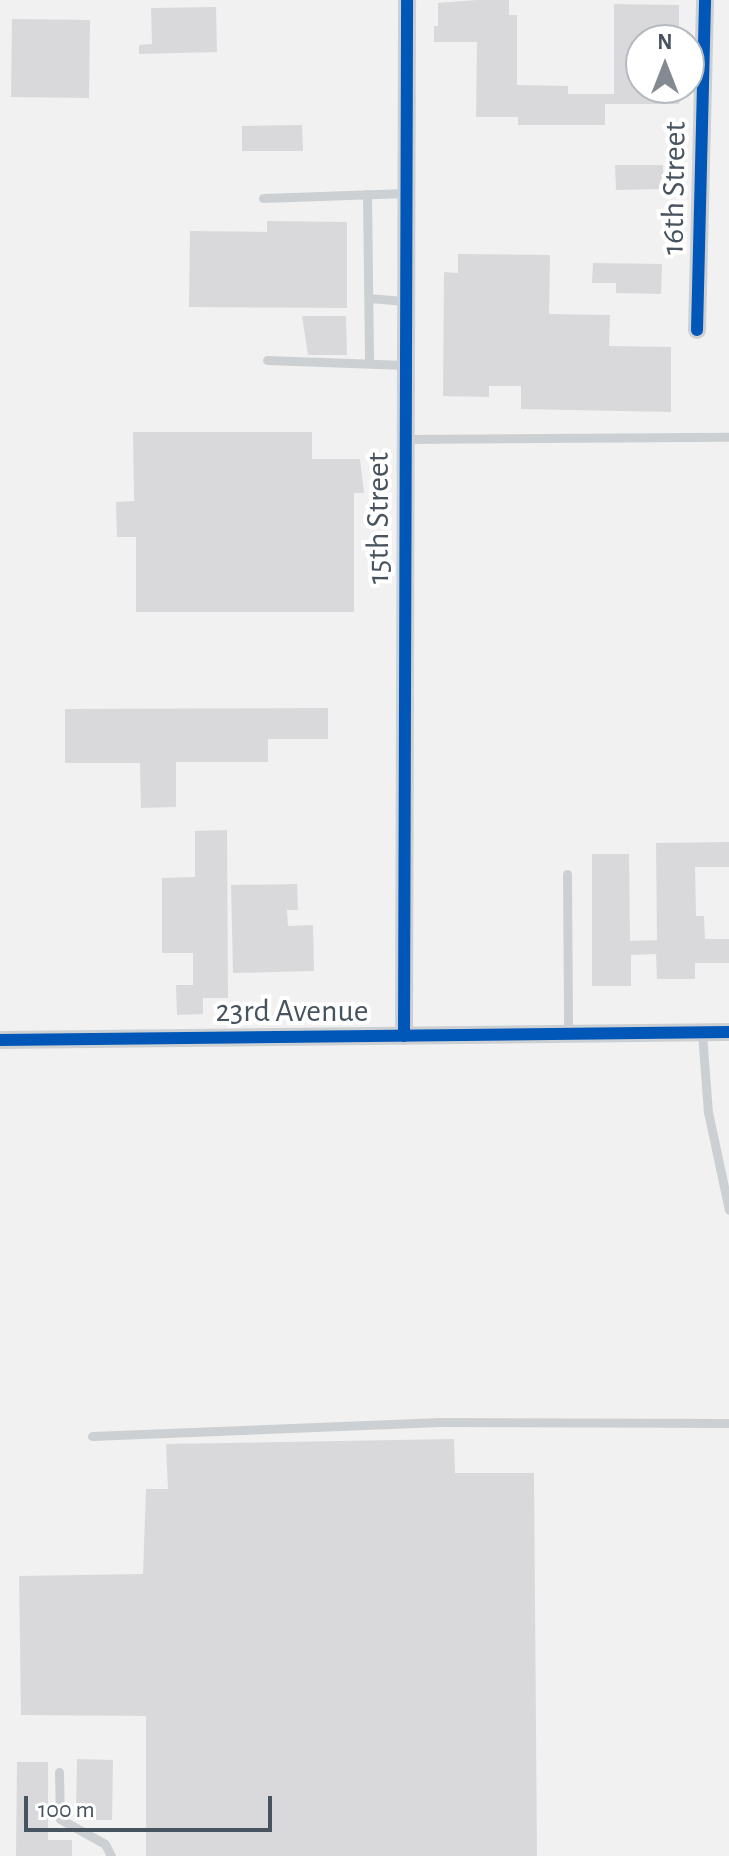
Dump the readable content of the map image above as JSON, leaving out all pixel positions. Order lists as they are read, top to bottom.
{
  "streets": {
    "street": ["16th Street", "15th Street", "23rd Avenue"]
  },
  "crossings": [
    ["15th Street", "23rd Avenue"]
  ],
  "scale_bar": "100 m",
  "north": "top"
}
